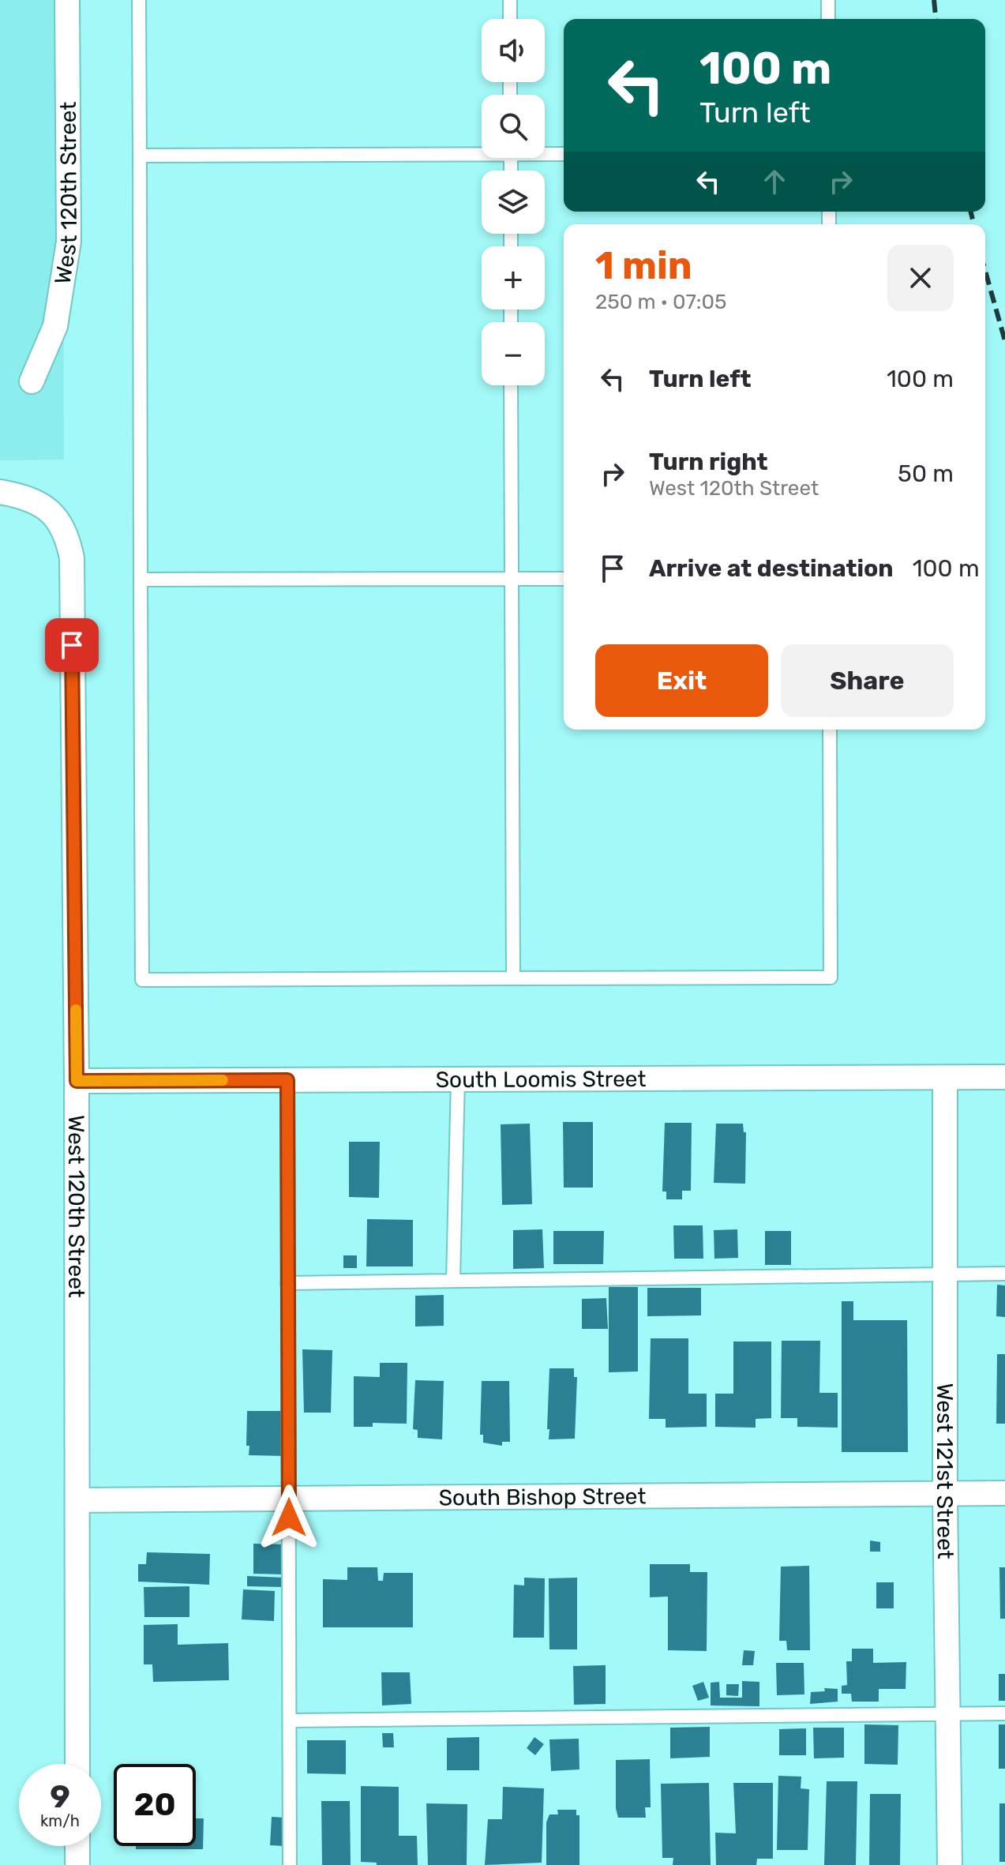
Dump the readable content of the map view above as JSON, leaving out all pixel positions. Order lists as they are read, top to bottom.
{
  "streets": {
    "street": [
      "West 120th Street",
      "South Loomis Street",
      "West 121st Street",
      "South Bishop Street"
    ]
  },
  "crossings": [
    ["West 120th Street", "South Loomis Street"],
    ["West 120th Street", "South Bishop Street"],
    ["South Loomis Street", "West 121st Street"],
    ["West 121st Street", "South Bishop Street"]
  ],
  "page": {
    "map_buttons": ["+", "−"],
    "turn": ["100 m", "Turn left"],
    "heading": ["1 min", "250 m · 07:05"],
    "list": [
      {
        "name": "Turn left",
        "value": "100 m"
      },
      {
        "name": "Turn right",
        "note": "West 120th Street",
        "value": "50 m"
      },
      {
        "name": "Arrive at destination",
        "value": "100 m"
      }
    ],
    "buttons": ["Exit", "Share"],
    "speed": "9 km/h",
    "limit": "20"
  }
}
